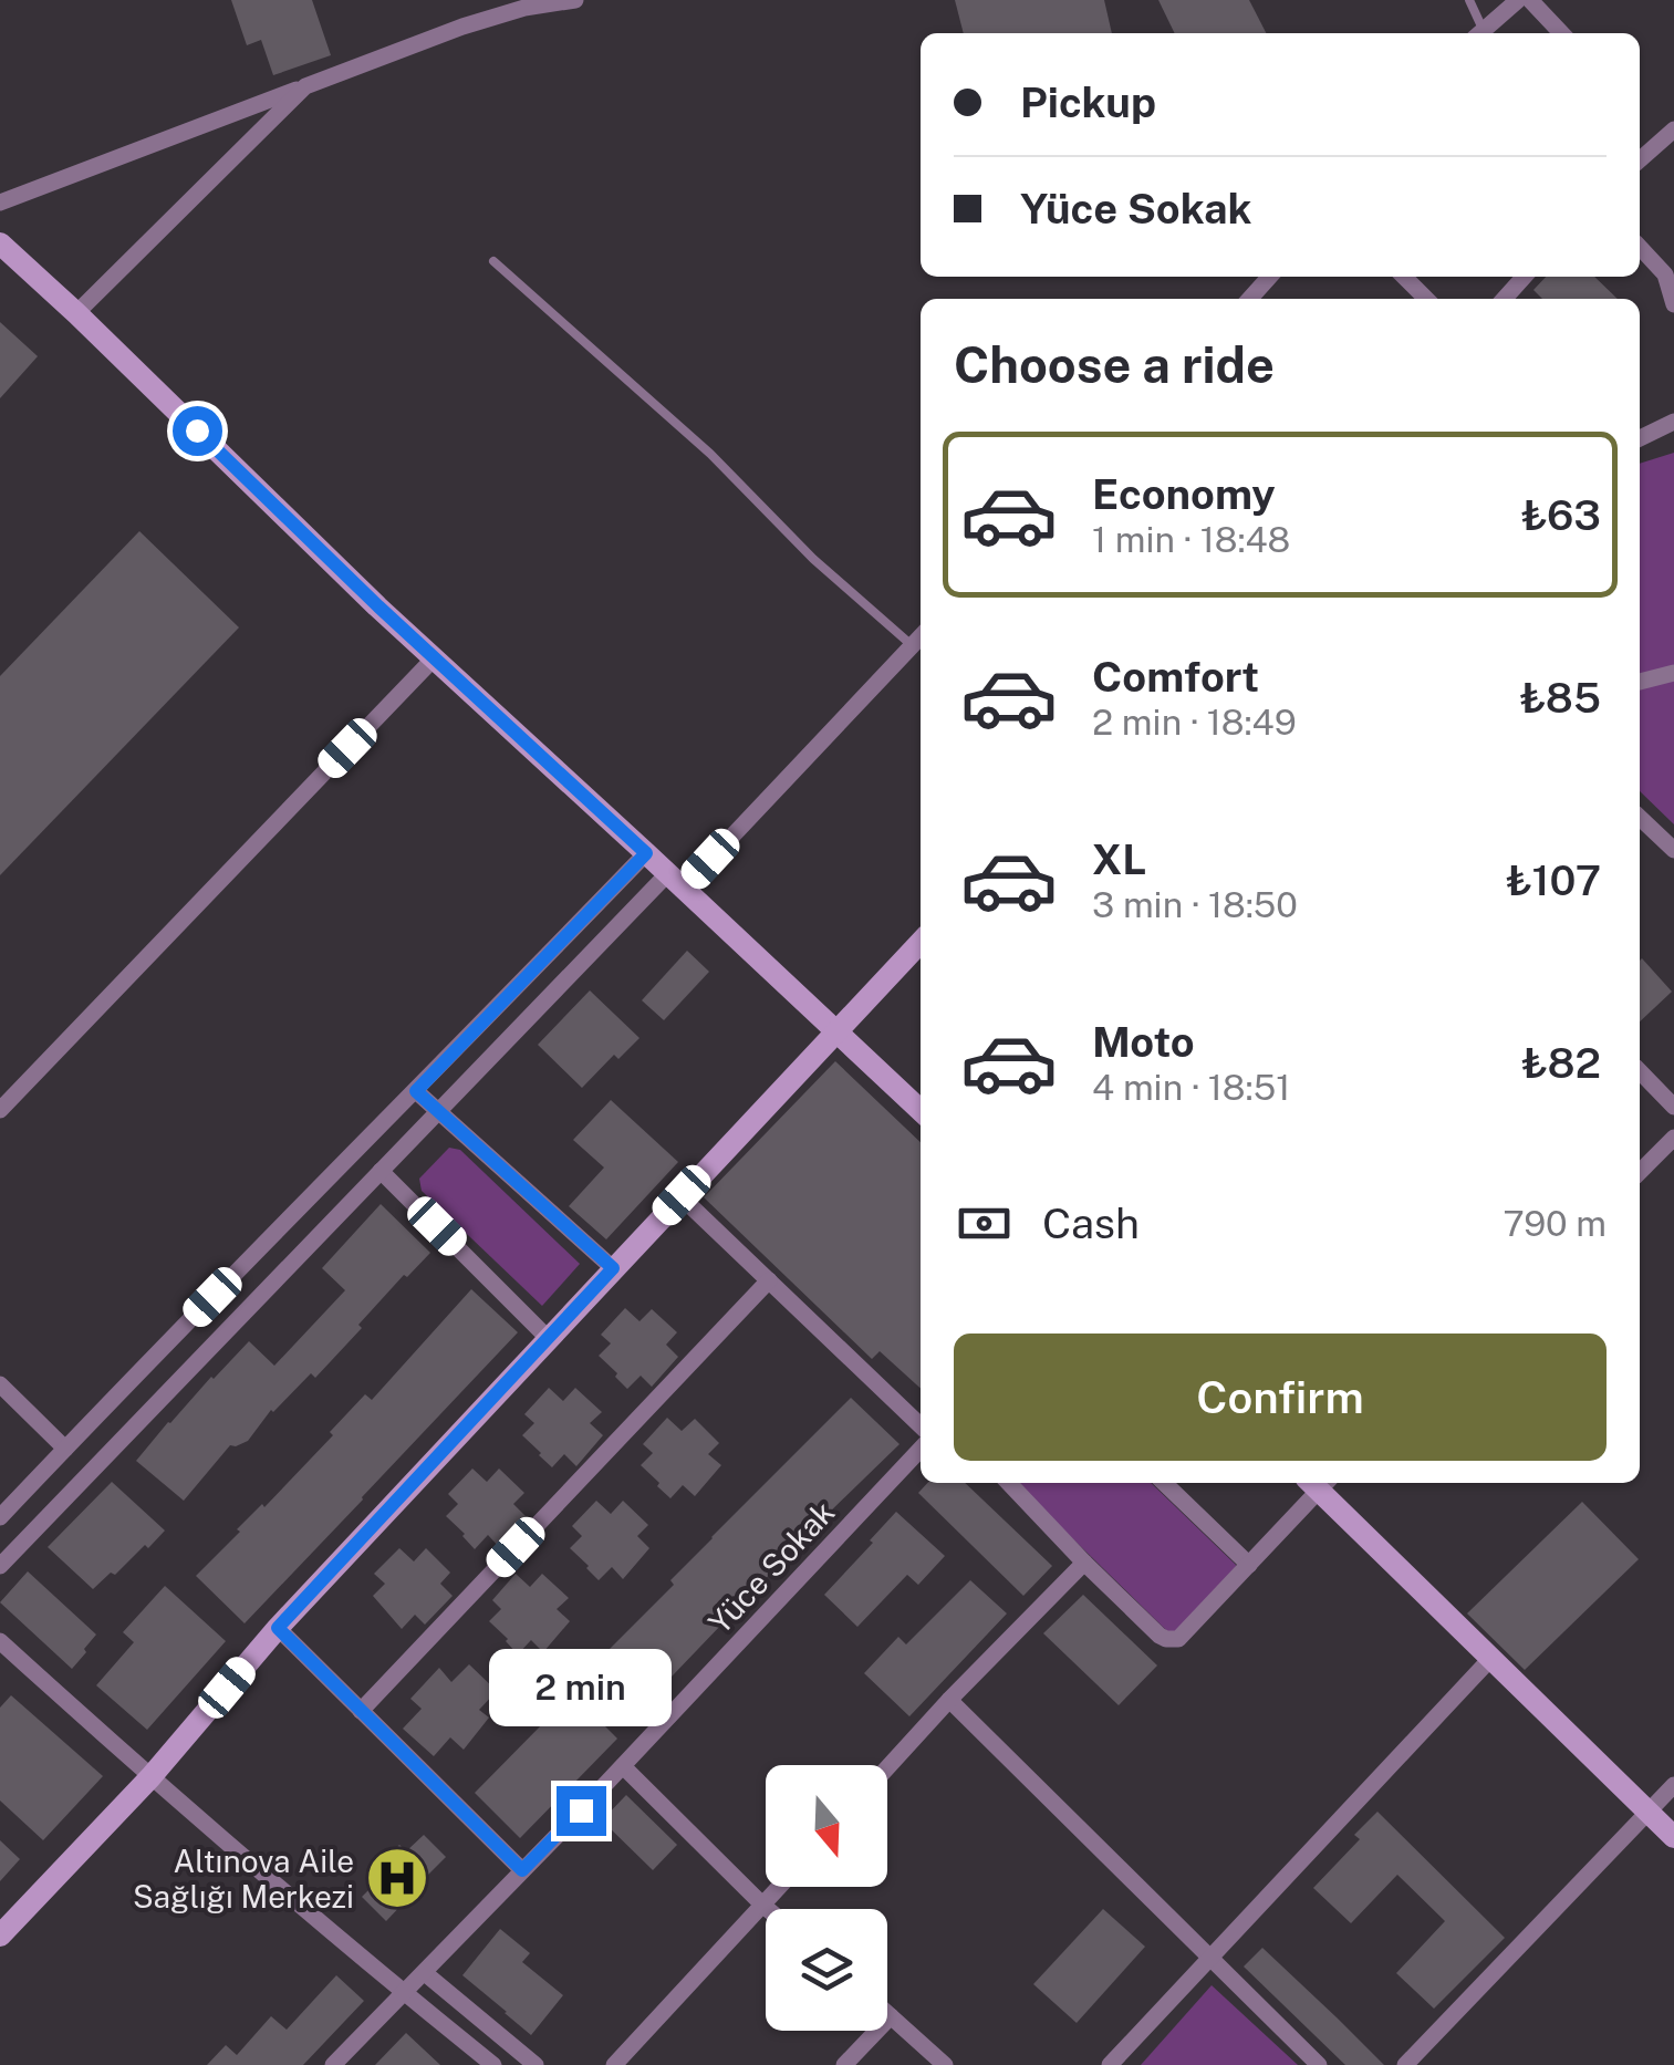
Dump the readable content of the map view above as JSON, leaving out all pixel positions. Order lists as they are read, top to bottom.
{
  "streets": {
    "street": ["Yüce Sokak"]
  },
  "places": {
    "hospital": ["Altınova Aile Sağlığı Merkezi"]
  },
  "north": "bottom",
  "page": {
    "banner": ["Pickup", "Yüce Sokak"],
    "heading": "Choose a ride",
    "list": [
      {
        "name": "Economy",
        "note": "1 min · 18:48",
        "value": "₺63"
      },
      {
        "name": "Comfort",
        "note": "2 min · 18:49",
        "value": "₺85"
      },
      {
        "name": "XL",
        "note": "3 min · 18:50",
        "value": "₺107"
      },
      {
        "name": "Moto",
        "note": "4 min · 18:51",
        "value": "₺82"
      }
    ],
    "pay": ["Cash", "790 m"],
    "buttons": "Confirm",
    "bubble": "2 min"
  }
}
